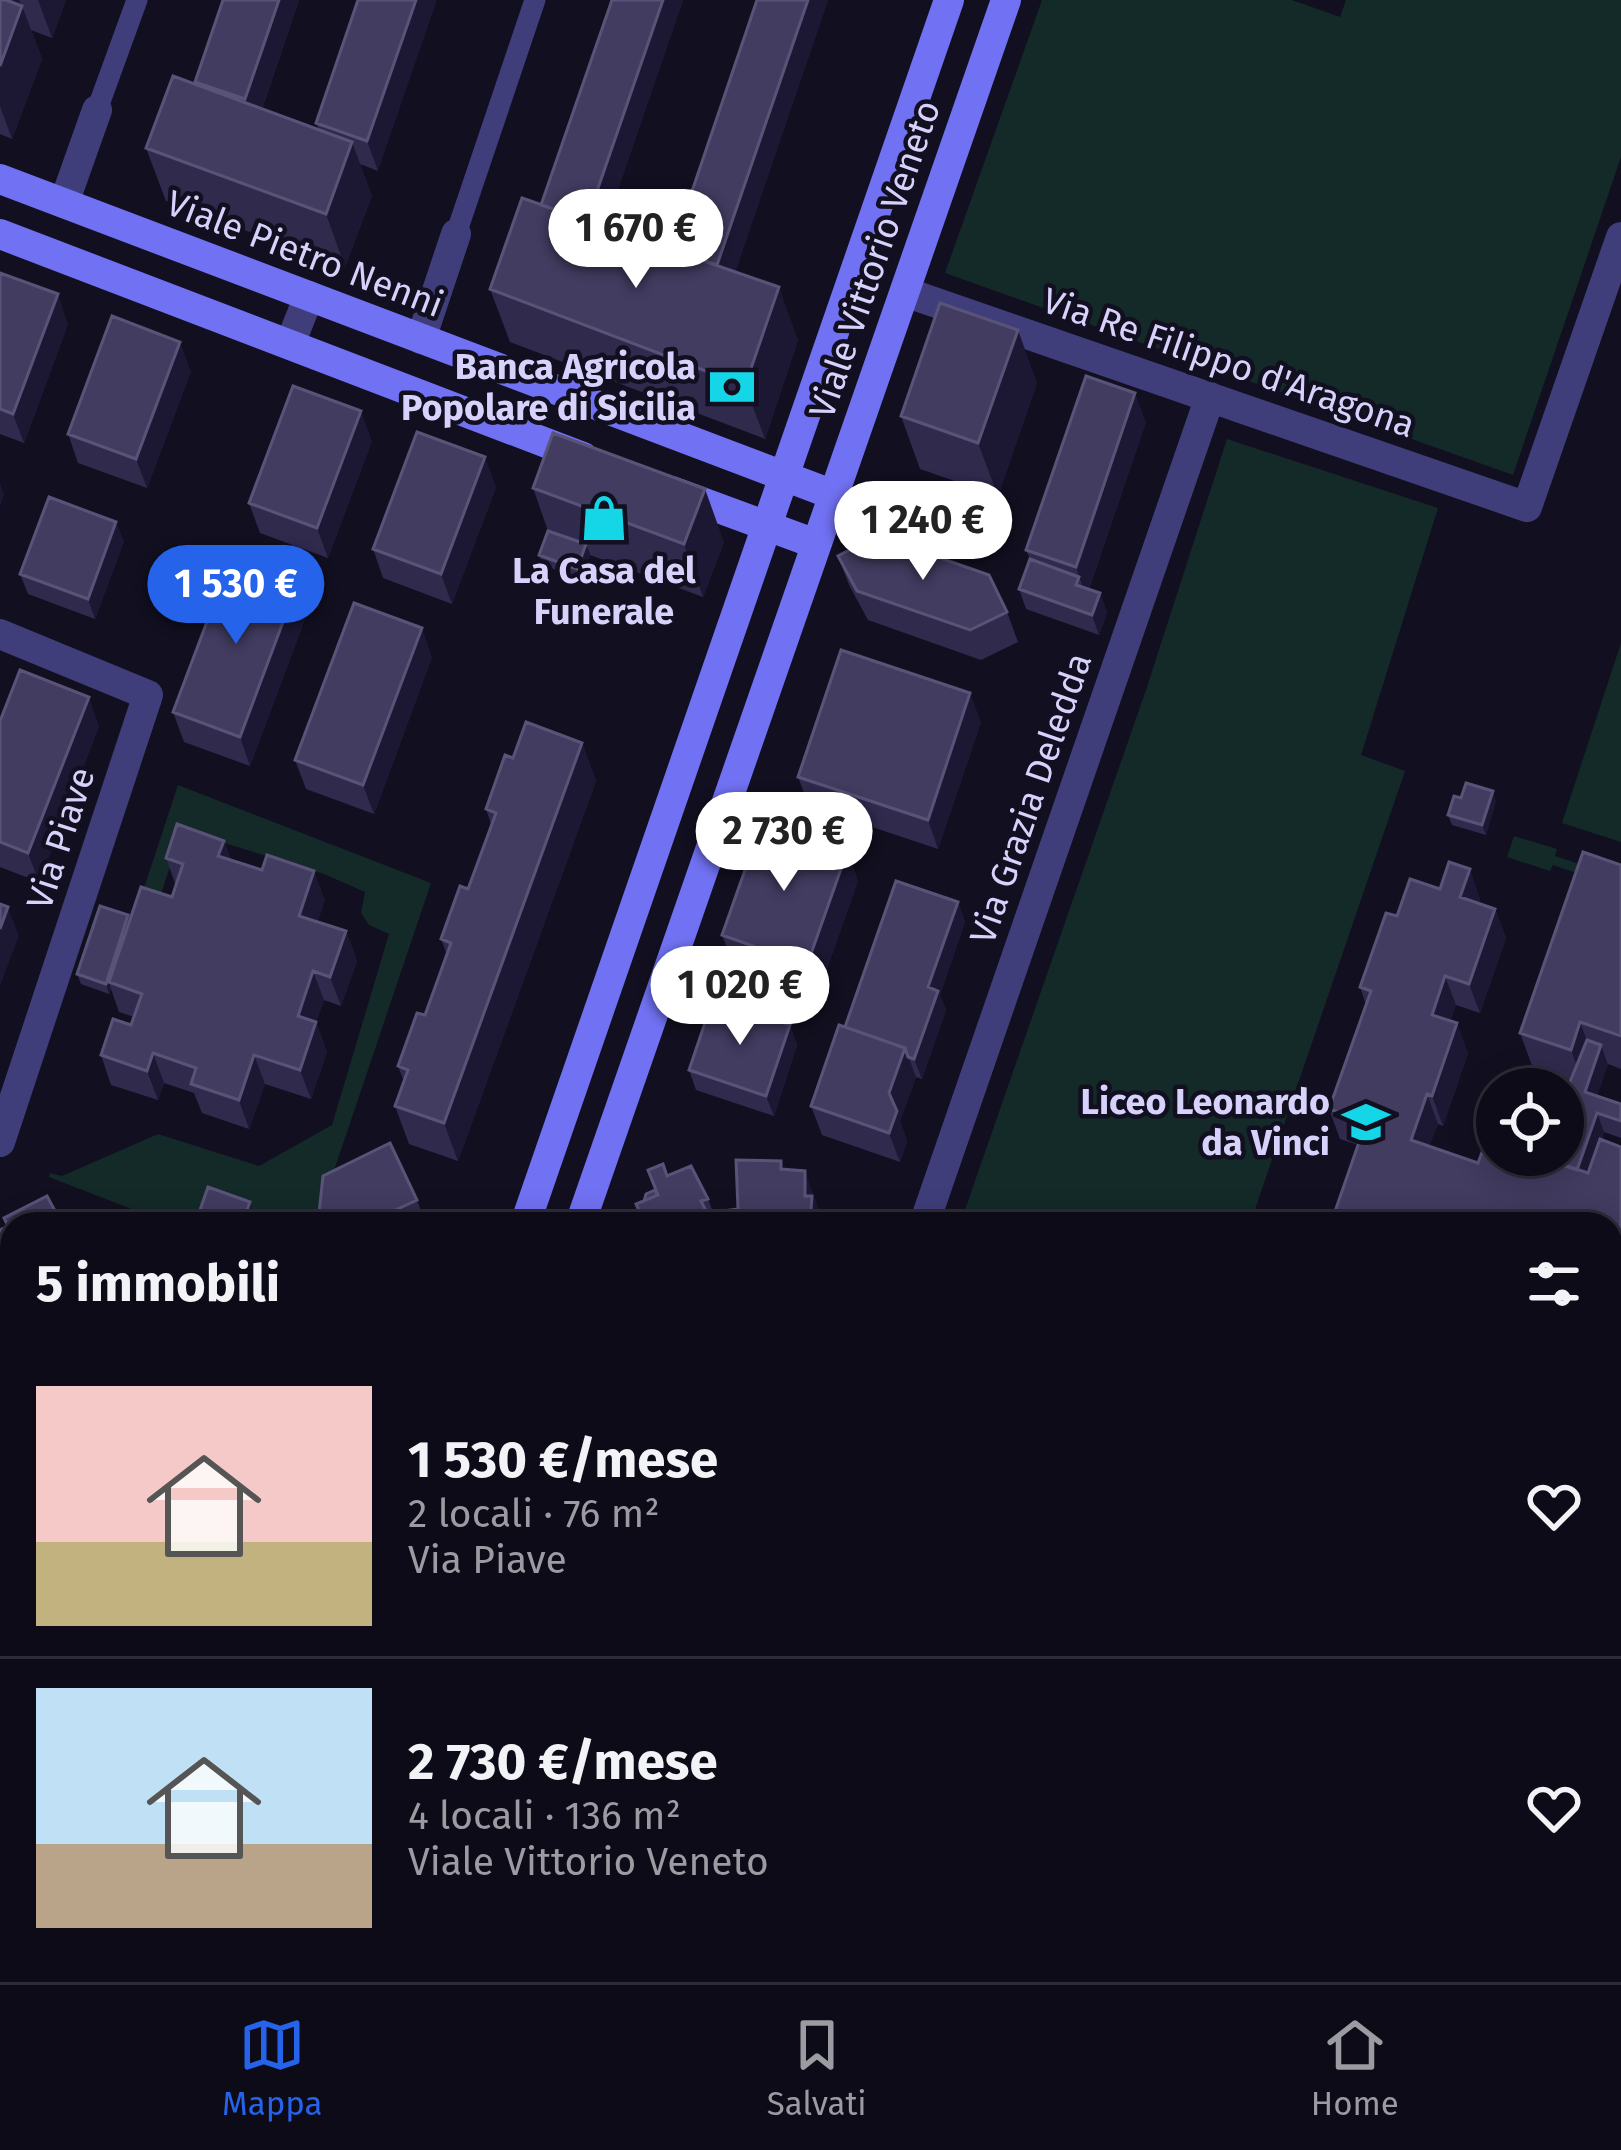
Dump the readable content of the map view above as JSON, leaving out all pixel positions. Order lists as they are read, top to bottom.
{
  "streets": {
    "street": [
      "Viale Pietro Nenni",
      "Viale Vittorio Veneto",
      "Via Re Filippo d'Aragona",
      "Via Grazia Deledda",
      "Via Piave"
    ]
  },
  "crossings": [
    ["Viale Pietro Nenni", "Viale Vittorio Veneto"],
    ["Viale Vittorio Veneto", "Via Re Filippo d'Aragona"],
    ["Via Re Filippo d'Aragona", "Via Grazia Deledda"]
  ],
  "places": {
    "bank": ["Banca Agricola Popolare di Sicilia"],
    "shop": ["La Casa del Funerale"],
    "school or university": ["Liceo Leonardo da Vinci"]
  },
  "page": {
    "price": [
      "1 670 €",
      "1 240 €",
      "1 530 €",
      "2 730 €",
      "1 020 €"
    ],
    "heading": "5 immobili",
    "list": [
      {
        "name": "1 530 €/mese",
        "note": "2 locali · 76 m² · Via Piave"
      },
      {
        "name": "2 730 €/mese",
        "note": "4 locali · 136 m² · Viale Vittorio Veneto"
      }
    ],
    "tabs": ["Mappa", "Salvati", "Home"]
  }
}
